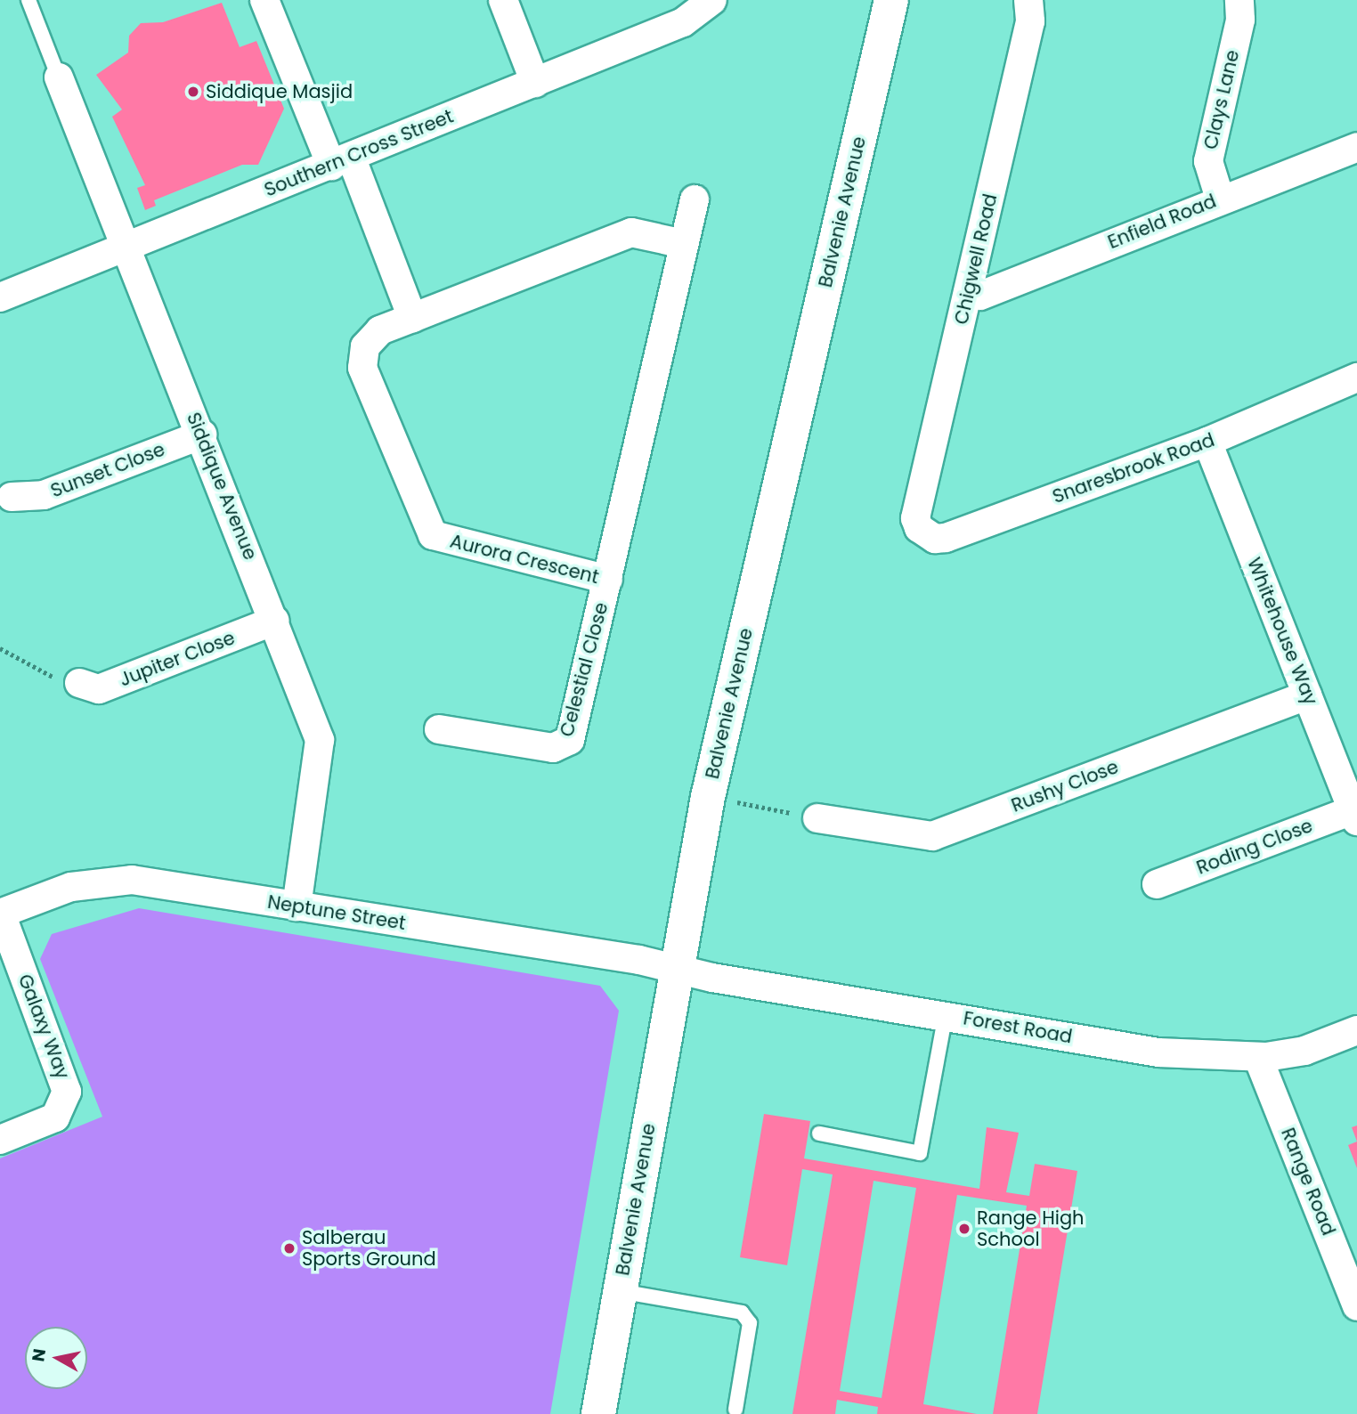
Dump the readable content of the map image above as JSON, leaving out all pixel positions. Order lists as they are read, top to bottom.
{
  "streets": {
    "street": [
      "Clays Lane",
      "Southern Cross Street",
      "Balvenie Avenue",
      "Enfield Road",
      "Chigwell Road",
      "Snaresbrook Road",
      "Sunset Close",
      "Siddique Avenue",
      "Aurora Crescent",
      "Whitehouse Way",
      "Jupiter Close",
      "Celestial Close",
      "Rushy Close",
      "Roding Close",
      "Neptune Street",
      "Galaxy Way",
      "Forest Road",
      "Range Road"
    ]
  },
  "crossings": [
    ["Clays Lane", "Enfield Road"],
    ["Southern Cross Street", "Siddique Avenue"],
    ["Balvenie Avenue", "Neptune Street"],
    ["Balvenie Avenue", "Forest Road"],
    ["Enfield Road", "Chigwell Road"],
    ["Chigwell Road", "Snaresbrook Road"],
    ["Snaresbrook Road", "Whitehouse Way"],
    ["Sunset Close", "Siddique Avenue"],
    ["Siddique Avenue", "Jupiter Close"],
    ["Siddique Avenue", "Neptune Street"],
    ["Aurora Crescent", "Celestial Close"],
    ["Whitehouse Way", "Rushy Close"],
    ["Whitehouse Way", "Roding Close"],
    ["Neptune Street", "Galaxy Way"],
    ["Neptune Street", "Forest Road"],
    ["Forest Road", "Range Road"]
  ],
  "places": ["Siddique Masjid", "Range High School", "Salberau Sports Ground"],
  "north": "left"
}
